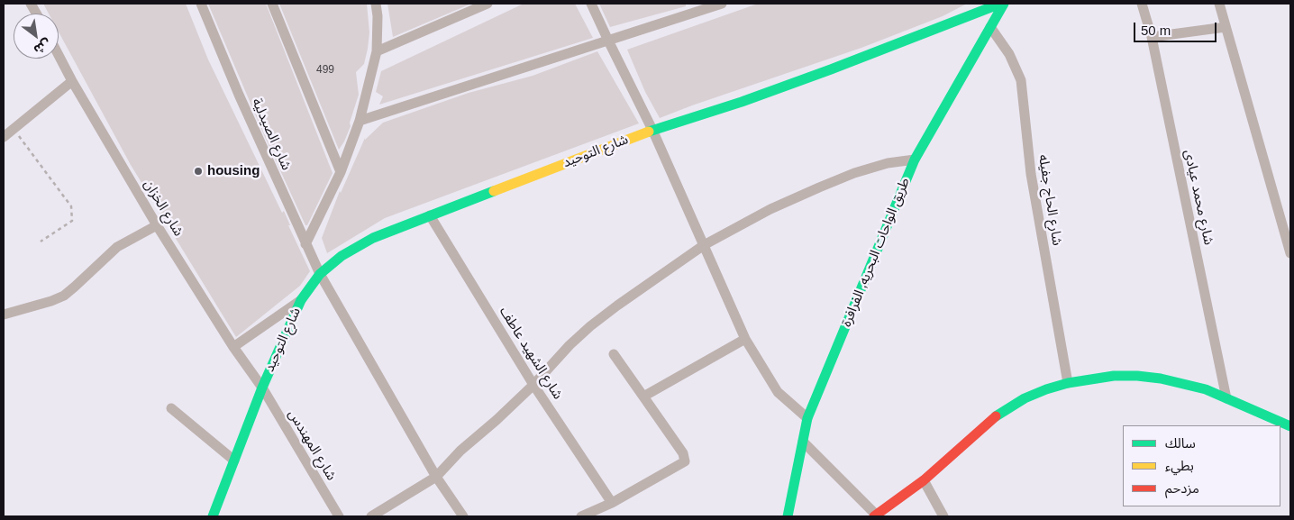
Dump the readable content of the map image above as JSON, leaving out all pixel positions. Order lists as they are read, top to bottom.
{
  "streets": {
    "main road": ["شارع التوحيد", "طريق الواحات البحريه, الفرافرة"],
    "street": [
      "شارع الصيدلية",
      "شارع محمد عيادى",
      "شارع الحاج جفيله",
      "شارع الخزان",
      "شارع الشهيد عاطف",
      "شارع المهندس"
    ]
  },
  "crossings": [
    ["شارع الصيدلية", "شارع التوحيد"],
    ["شارع التوحيد", "شارع الخزان"],
    ["شارع التوحيد", "شارع الشهيد عاطف"],
    ["شارع التوحيد", "شارع المهندس"],
    ["شارع الحاج جفيله", "طريق الواحات البحريه, الفرافرة"],
    ["شارع الخزان", "شارع المهندس"]
  ],
  "places": ["housing"],
  "house_numbers": ["499"],
  "legend": ["سالك", "بطيء", "مزدحم"],
  "scale_bar": "50 m",
  "north": "bottom right"
}
